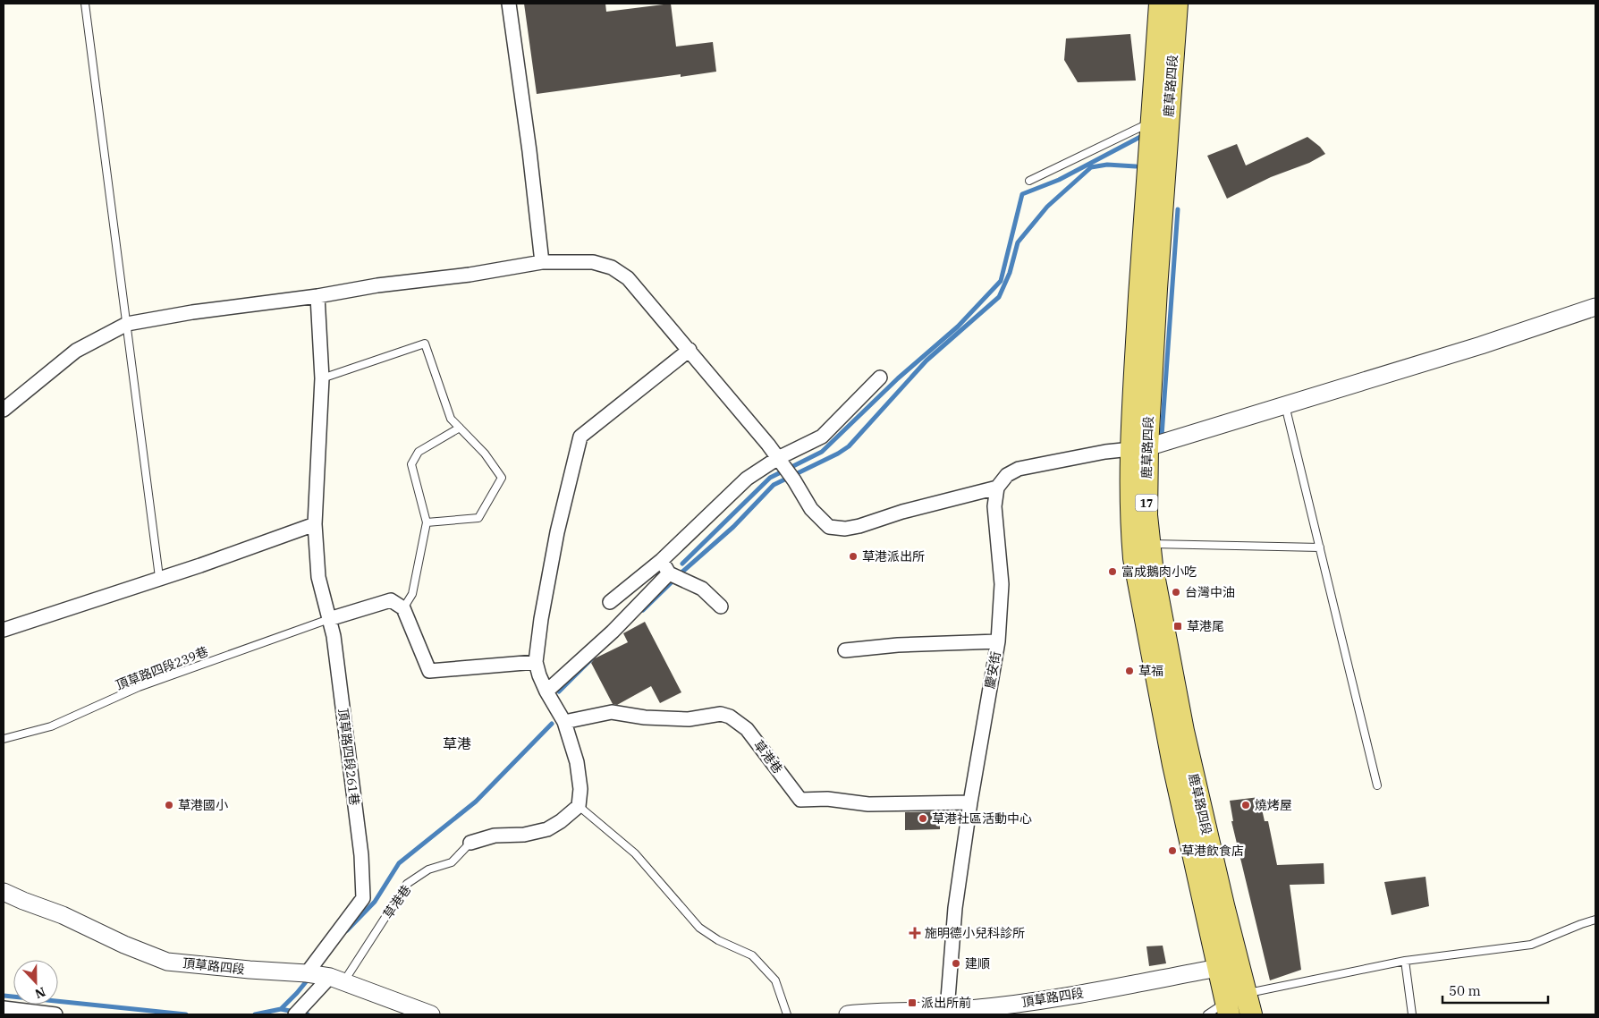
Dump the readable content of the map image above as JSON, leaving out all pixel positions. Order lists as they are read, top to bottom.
{
  "streets": {
    "main road": ["鹿草路四段", "17"],
    "street": [
      "慶安街",
      "頂草路四段261巷",
      "草港巷",
      "頂草路四段"
    ],
    "lane": ["頂草路四段239巷"]
  },
  "crossings": [
    ["鹿草路四段", "頂草路四段"],
    ["頂草路四段239巷", "頂草路四段261巷"],
    ["慶安街", "草港巷"],
    ["慶安街", "頂草路四段"],
    ["頂草路四段261巷", "頂草路四段"],
    ["草港巷", "頂草路四段"]
  ],
  "districts": ["草港"],
  "places": {
    "other": [
      "草港派出所",
      "富成鵝肉小吃",
      "台灣中油",
      "草福",
      "草港國小",
      "燒烤屋",
      "草港社區活動中心",
      "草港飲食店",
      "建順"
    ],
    "transit": ["草港尾", "派出所前"],
    "health": ["施明德小兒科診所"]
  },
  "scale_bar": "50 m",
  "north": "bottom"
}
